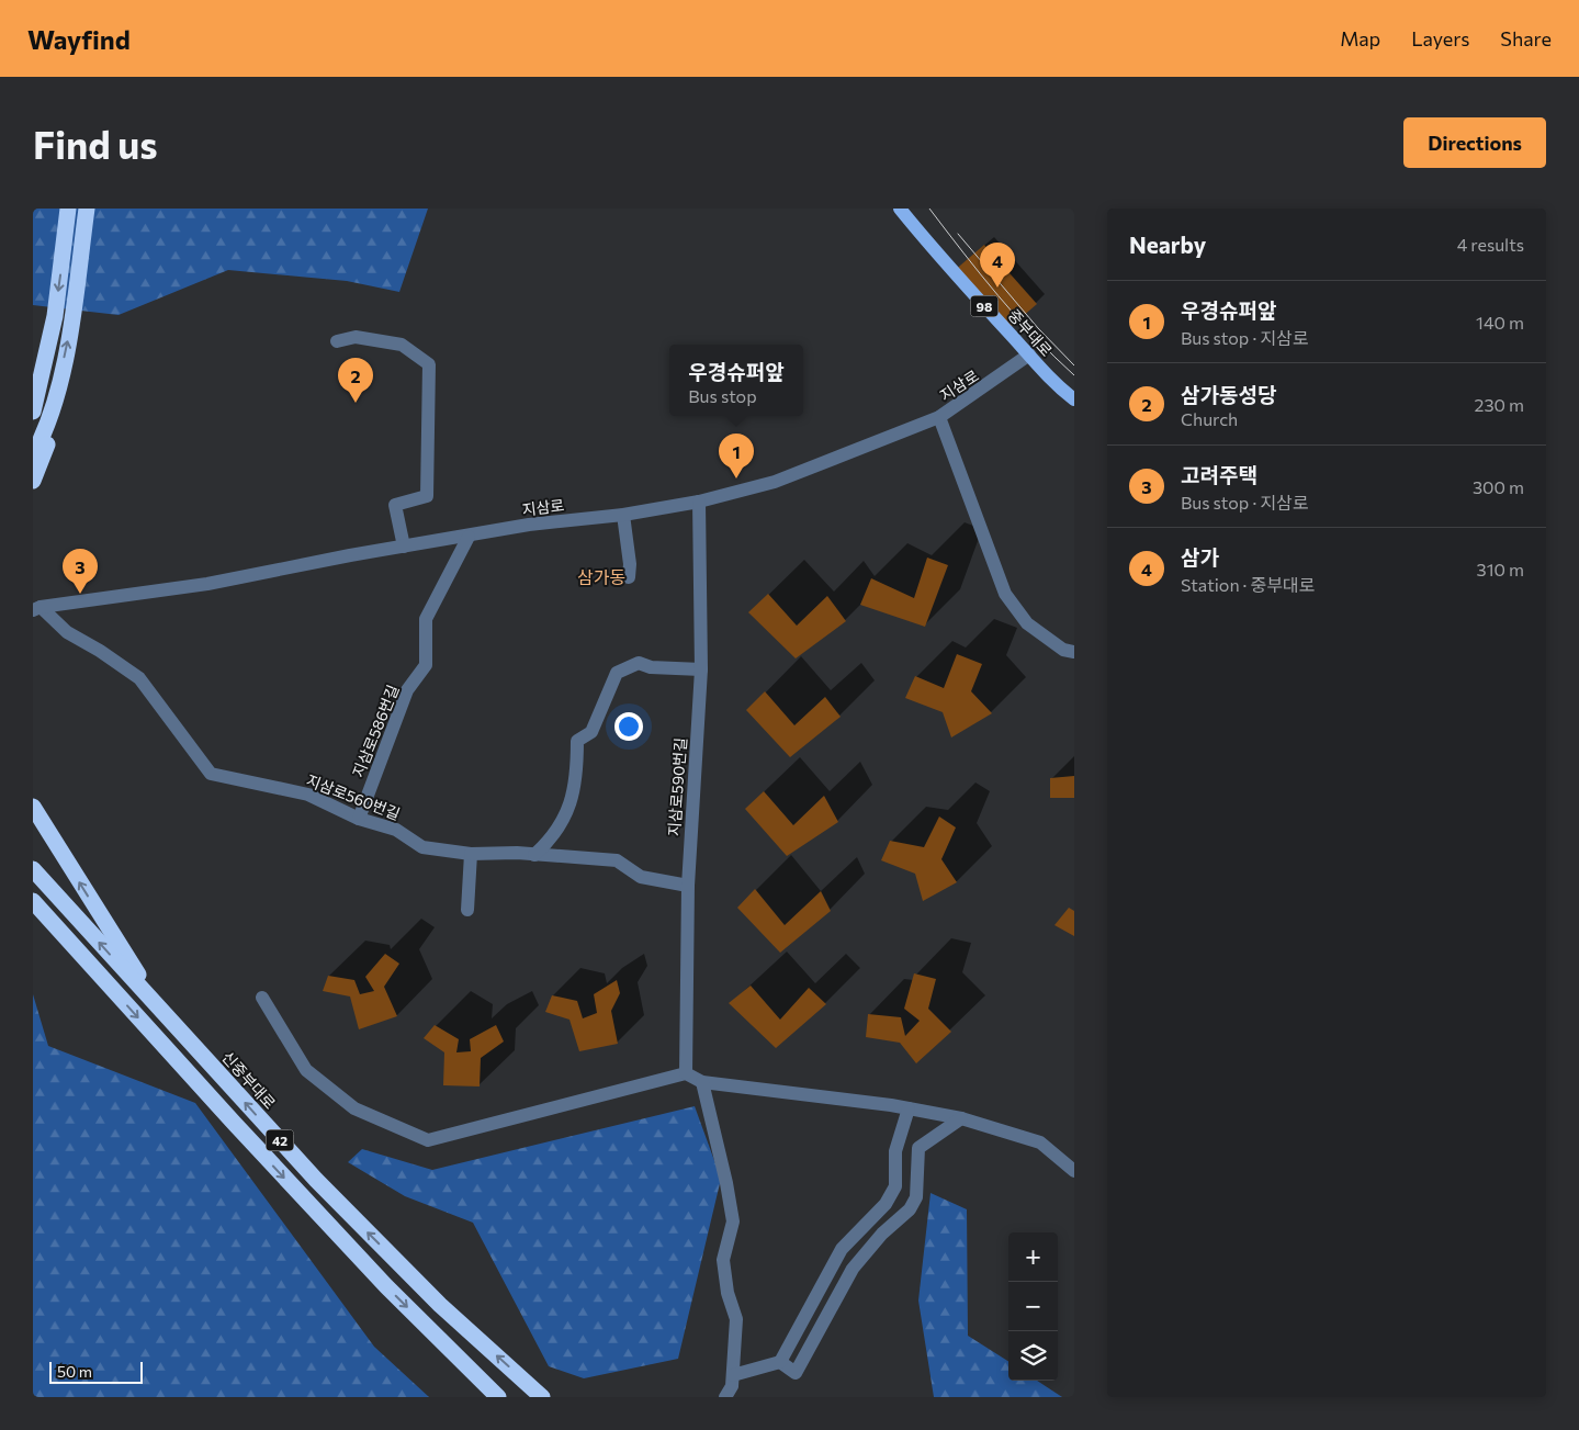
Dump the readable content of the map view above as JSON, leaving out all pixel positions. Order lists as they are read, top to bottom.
{
  "streets": {
    "highway": ["신중부대로", "42"],
    "main road": ["98", "중부대로"],
    "street": [
      "지삼로",
      "지삼로586번길",
      "지삼로590번길",
      "지삼로560번길"
    ]
  },
  "crossings": [
    ["중부대로", "지삼로"],
    ["지삼로", "지삼로586번길"],
    ["지삼로", "지삼로590번길"],
    ["지삼로", "지삼로560번길"],
    ["지삼로586번길", "지삼로560번길"],
    ["지삼로590번길", "지삼로560번길"]
  ],
  "districts": ["삼가동"],
  "scale_bar": "50 m",
  "page": {
    "header": "Wayfind",
    "nav": ["Map", "Layers", "Share"],
    "buttons": "Directions",
    "title": "Find us",
    "heading": ["Nearby", "4 results"],
    "pins": [
      "4",
      "2",
      "1",
      "3"
    ],
    "list": [
      {
        "mark": "1",
        "name": "우경슈퍼앞",
        "note": "Bus stop · 지삼로",
        "value": "140 m"
      },
      {
        "mark": "2",
        "name": "삼가동성당",
        "note": "Church",
        "value": "230 m"
      },
      {
        "mark": "3",
        "name": "고려주택",
        "note": "Bus stop · 지삼로",
        "value": "300 m"
      },
      {
        "mark": "4",
        "name": "삼가",
        "note": "Station · 중부대로",
        "value": "310 m"
      }
    ],
    "popup": ["우경슈퍼앞", "Bus stop"],
    "map_buttons": ["+", "−"],
    "scale": "50 m"
  }
}
